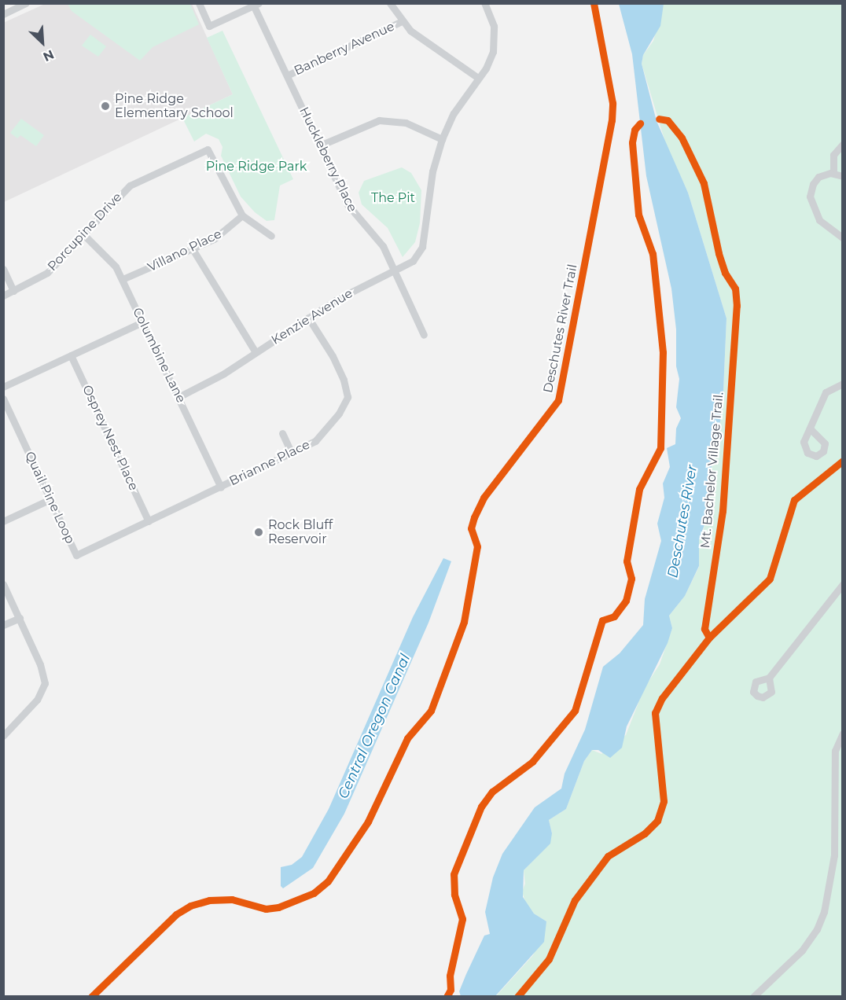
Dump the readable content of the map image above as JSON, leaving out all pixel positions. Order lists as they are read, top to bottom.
{
  "streets": {
    "street": [
      "Banberry Avenue",
      "Huckleberry Place",
      "Porcupine Drive",
      "Villano Place",
      "Kenzie Avenue",
      "Columbine Lane",
      "Osprey Nest Place",
      "Brianne Place",
      "Quail Pine Loop"
    ],
    "cycle path": ["Deschutes River Trail", "Mt. Bachelor Village Trail."]
  },
  "crossings": [
    ["Banberry Avenue", "Huckleberry Place"],
    ["Huckleberry Place", "Kenzie Avenue"],
    ["Porcupine Drive", "Villano Place"],
    ["Porcupine Drive", "Columbine Lane"],
    ["Villano Place", "Columbine Lane"],
    ["Kenzie Avenue", "Columbine Lane"],
    ["Kenzie Avenue", "Brianne Place"],
    ["Columbine Lane", "Brianne Place"],
    ["Columbine Lane", "Quail Pine Loop"],
    ["Osprey Nest Place", "Quail Pine Loop"],
    ["Brianne Place", "Quail Pine Loop"]
  ],
  "water": ["Deschutes River", "Central Oregon Canal"],
  "parks": ["Pine Ridge Park", "The Pit"],
  "places": ["Pine Ridge Elementary School", "Rock Bluff Reservoir"],
  "north": "bottom right"
}
